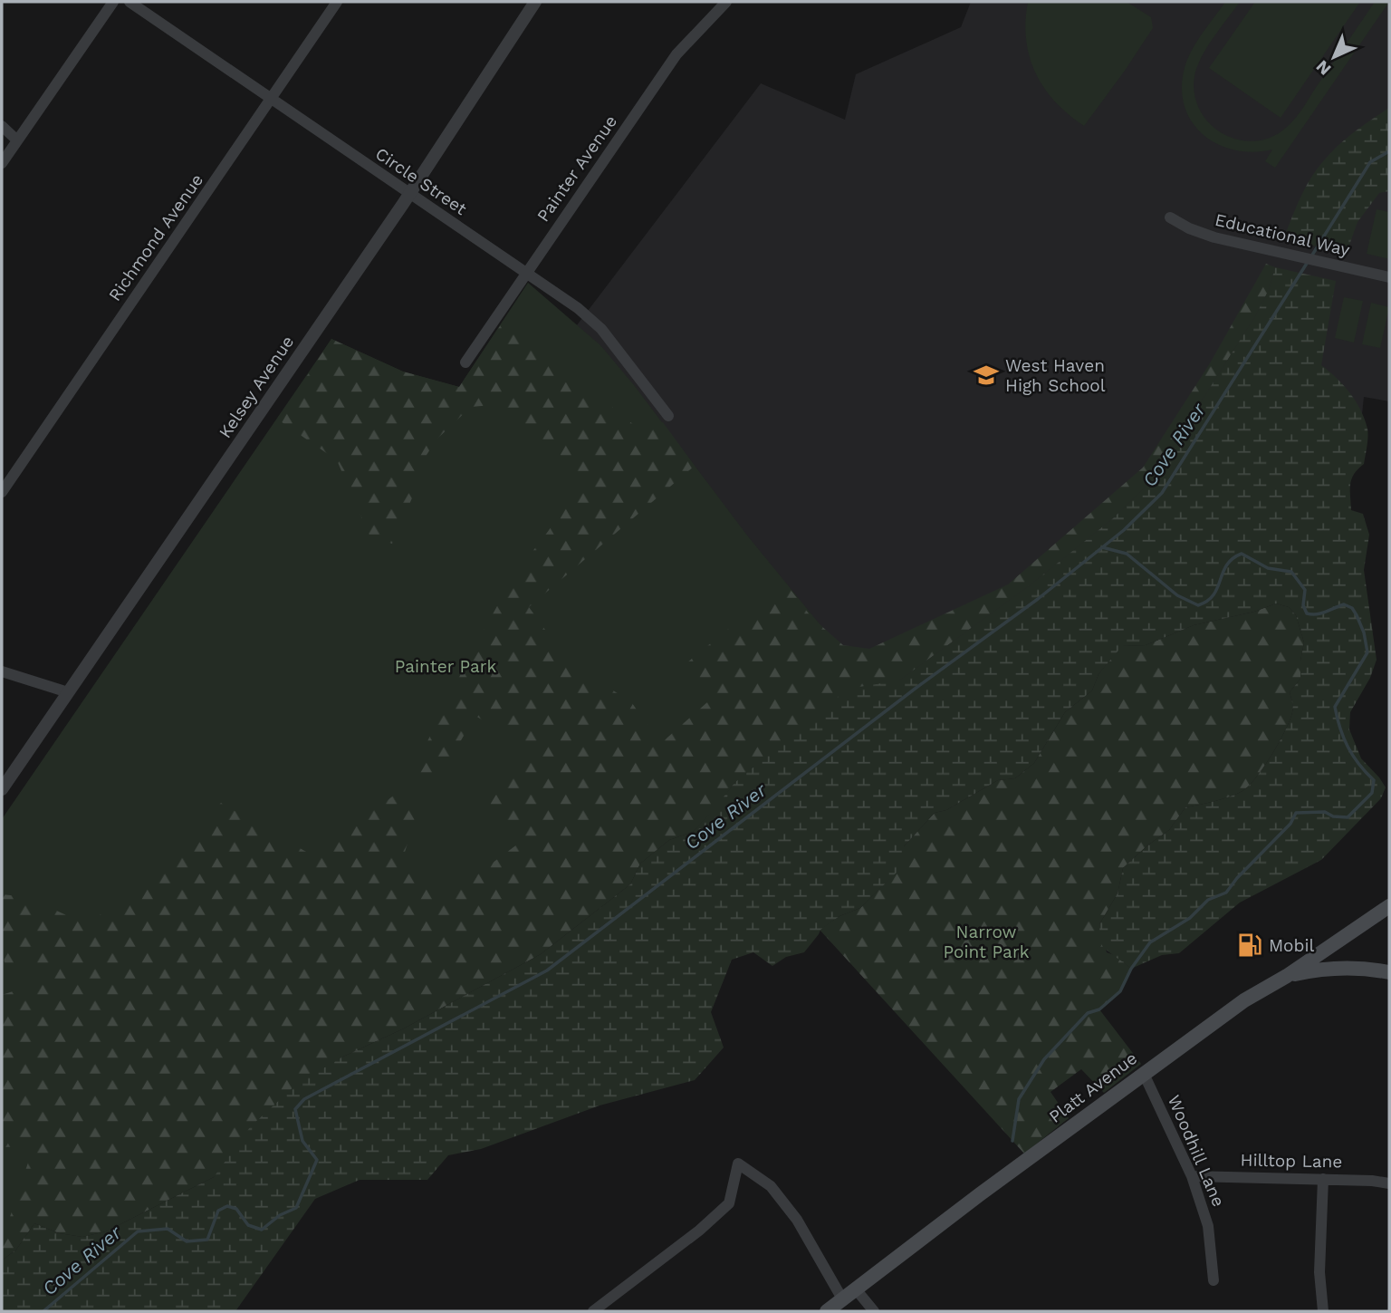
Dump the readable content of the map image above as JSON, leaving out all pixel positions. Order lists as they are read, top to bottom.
{
  "streets": {
    "main road": ["Platt Avenue"],
    "street": [
      "Painter Avenue",
      "Circle Street",
      "Educational Way",
      "Richmond Avenue",
      "Kelsey Avenue",
      "Woodhill Lane",
      "Hilltop Lane"
    ]
  },
  "crossings": [
    ["Painter Avenue", "Circle Street"],
    ["Circle Street", "Richmond Avenue"],
    ["Circle Street", "Kelsey Avenue"],
    ["Platt Avenue", "Woodhill Lane"],
    ["Woodhill Lane", "Hilltop Lane"]
  ],
  "water": ["Cove River"],
  "parks": ["Painter Park", "Narrow Point Park"],
  "places": {
    "school or university": ["West Haven High School"],
    "fuel station": ["Mobil"]
  },
  "north": "bottom left"
}
